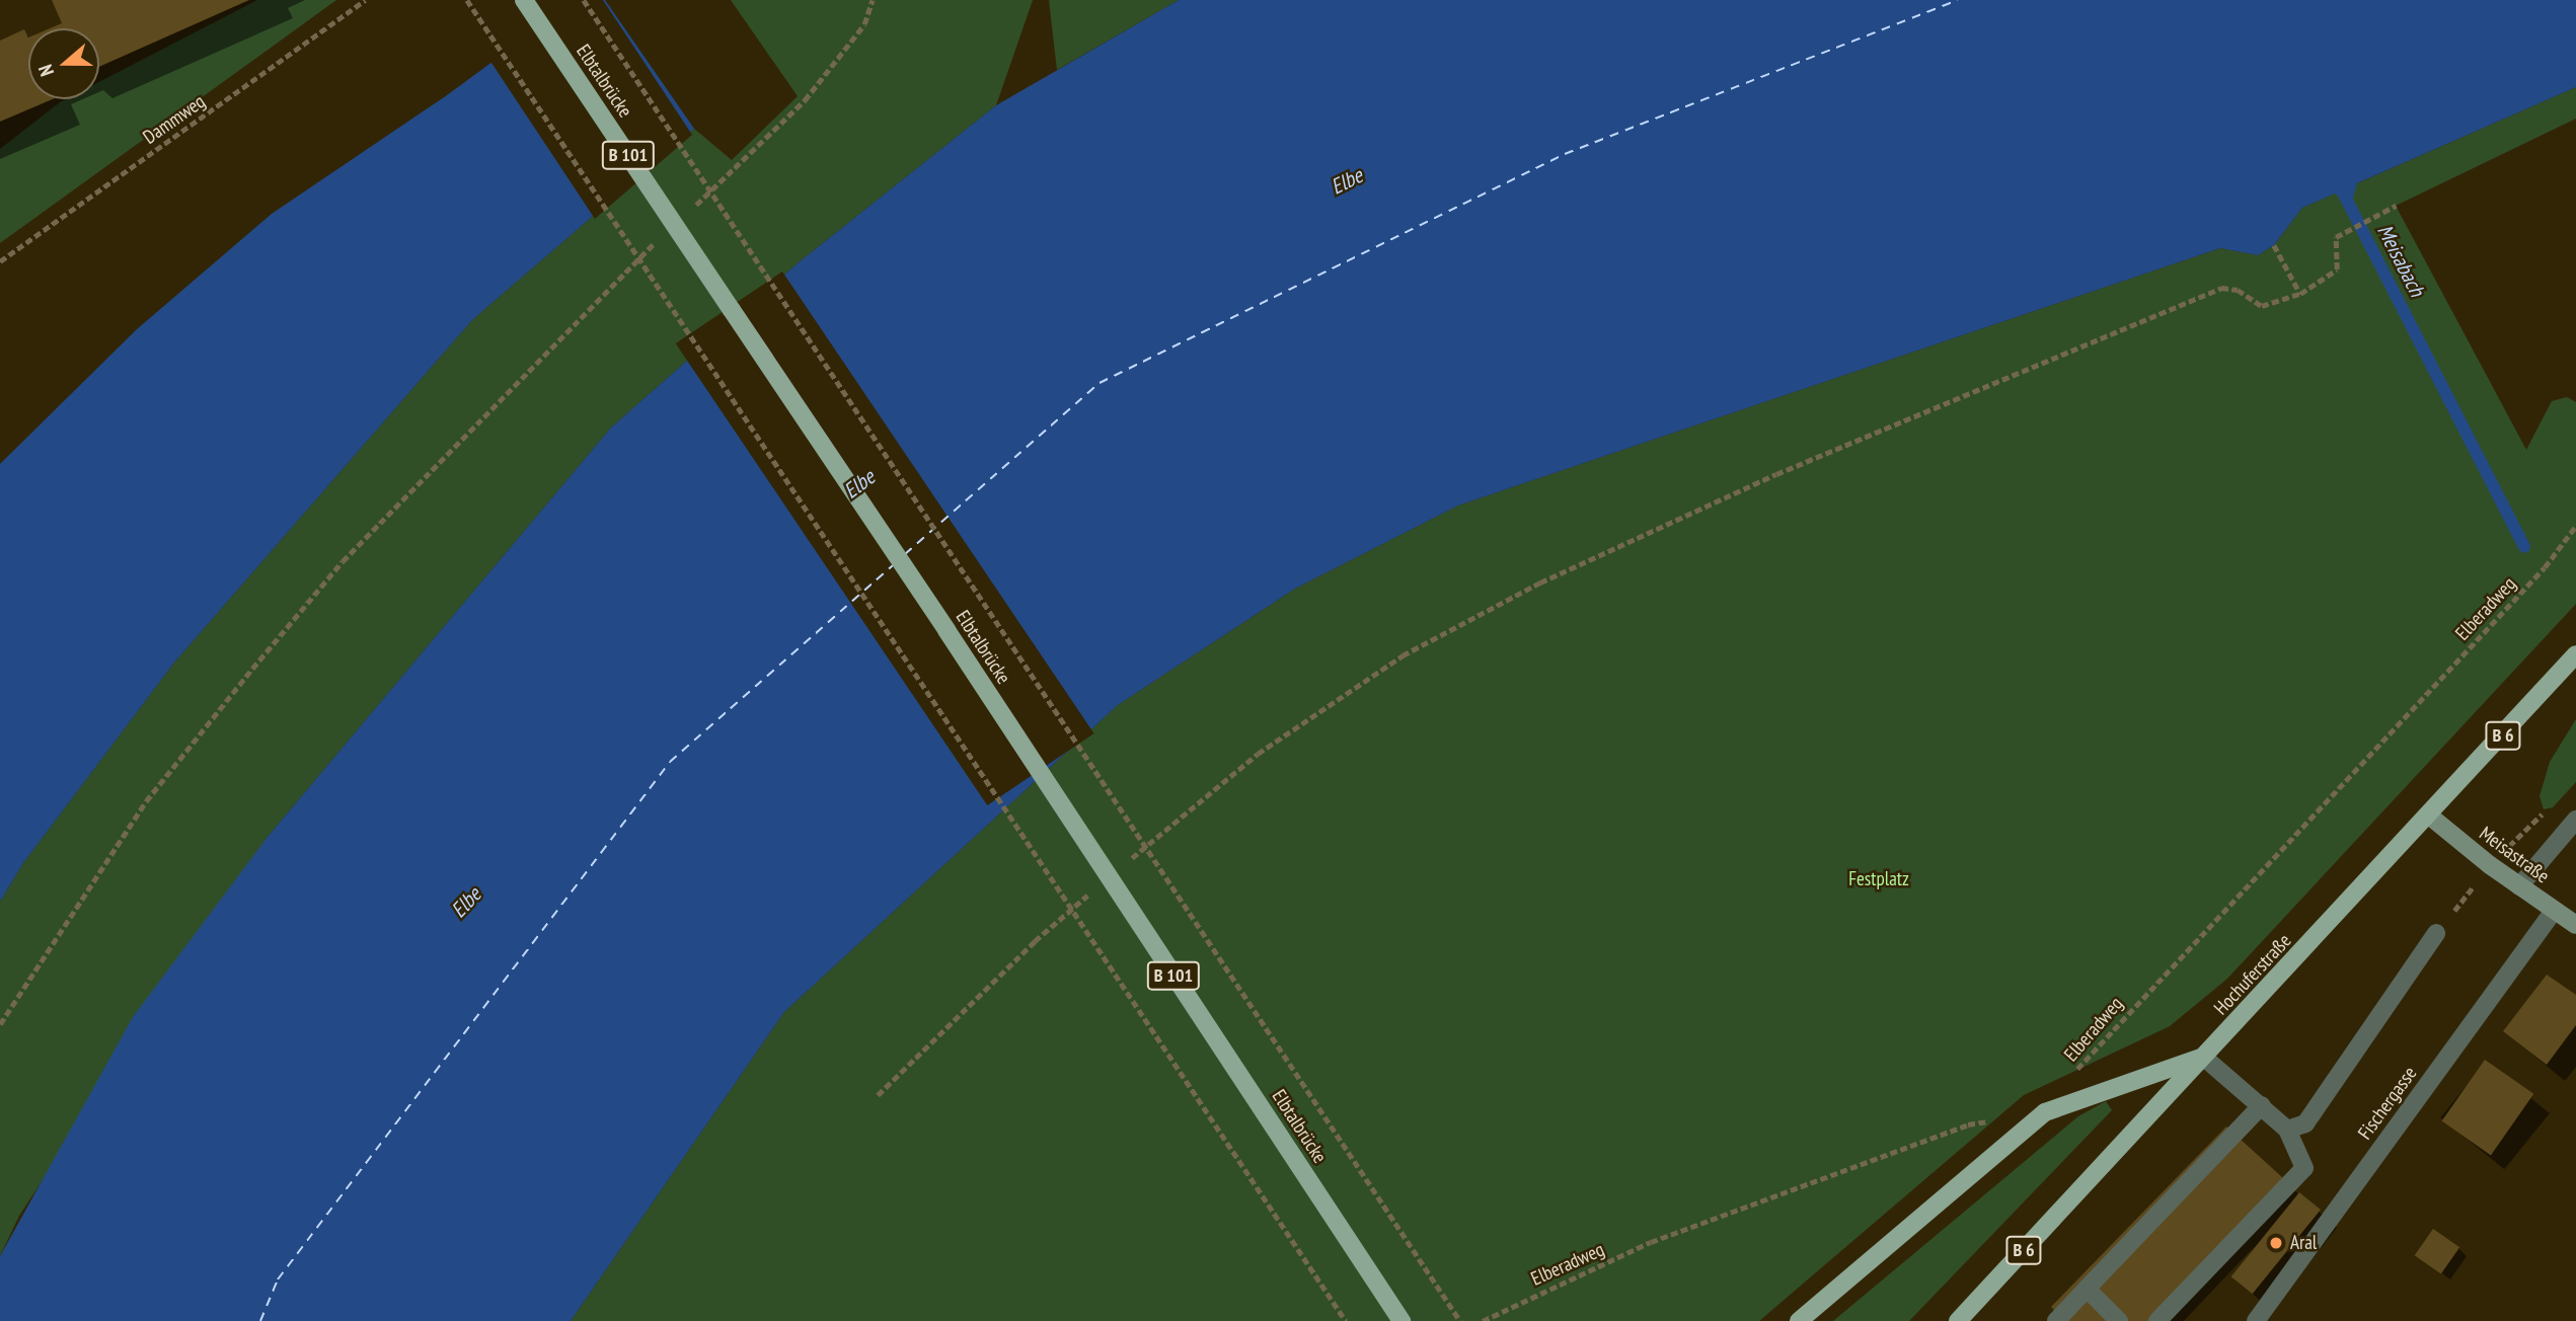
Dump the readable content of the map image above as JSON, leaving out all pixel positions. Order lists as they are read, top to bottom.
{
  "streets": {
    "main road": [
      "Elbtalbrücke",
      "B 101",
      "B 6",
      "Hochuferstraße"
    ],
    "street": ["Meisastraße"],
    "lane": ["Fischergasse"],
    "path": ["Dammweg", "Elberadweg"]
  },
  "crossings": [
    ["Meisastraße", "Hochuferstraße"],
    ["Meisastraße", "Fischergasse"]
  ],
  "water": ["Elbe", "Meisabach"],
  "parks": ["Festplatz"],
  "places": ["Aral"],
  "north": "left"
}
